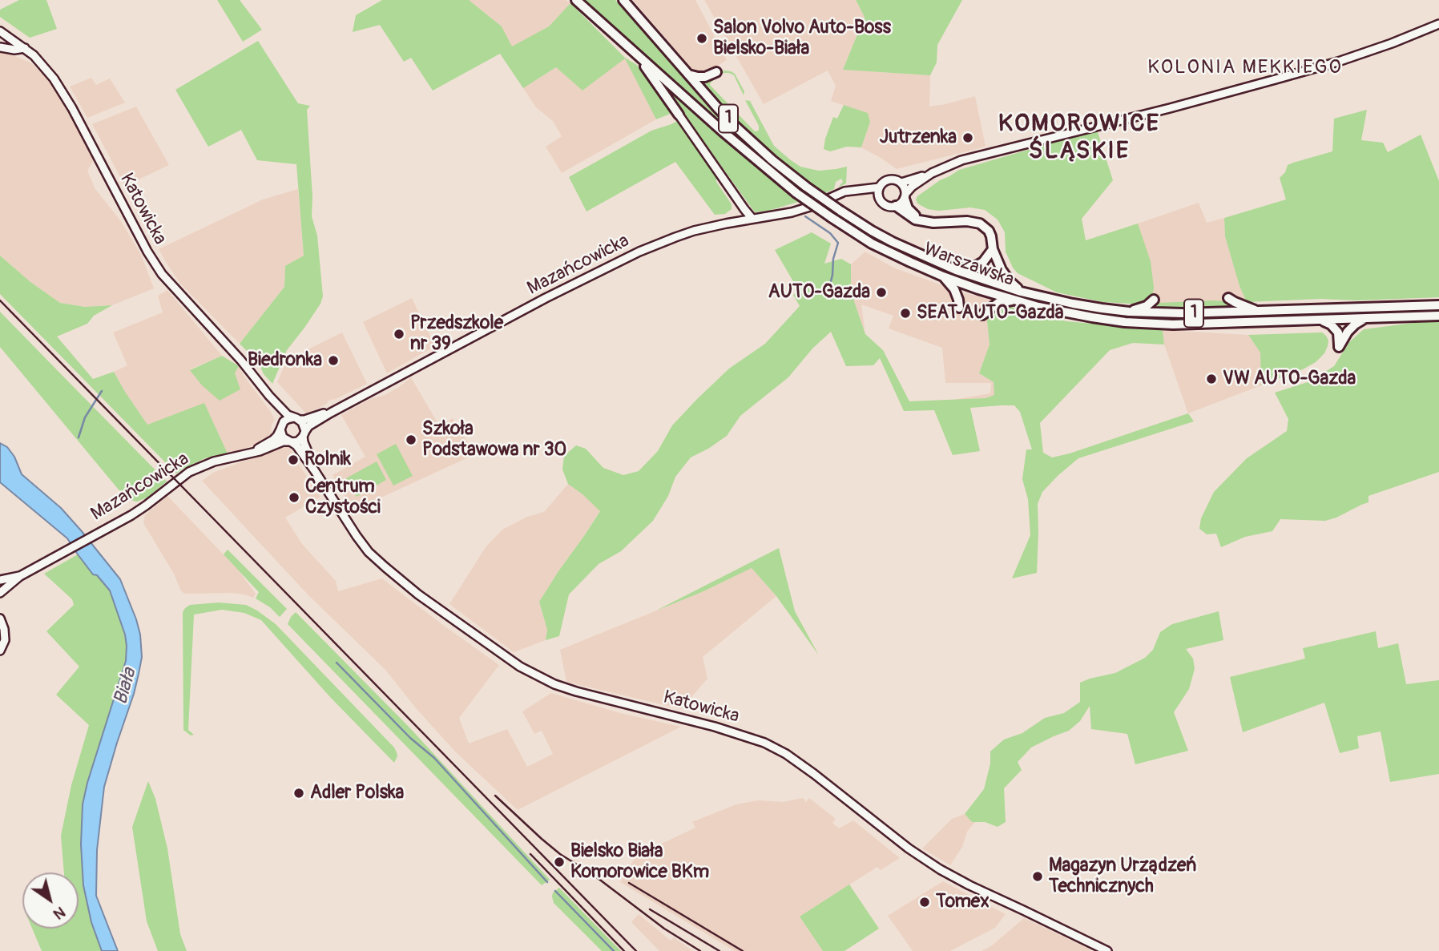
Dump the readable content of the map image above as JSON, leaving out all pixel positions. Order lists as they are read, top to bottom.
{
  "streets": {
    "main road": ["1", "Warszawska"],
    "street": ["Katowicka", "Mazańcowicka"]
  },
  "crossings": [
    ["Katowicka", "Mazańcowicka"]
  ],
  "districts": ["KOLONIA MEKKIEGO", "KOMOROWICE ŚLĄSKIE"],
  "water": ["Biała"],
  "places": [
    "Salon Volvo Auto-Boss Bielsko-Biała",
    "Jutrzenka",
    "AUTO-Gazda",
    "SEAT AUTO-Gazda",
    "Przedszkole nr 39",
    "Biedronka",
    "VW AUTO-Gazda",
    "Szkoła Podstawowa nr 30",
    "Rolnik",
    "Centrum Czystości",
    "Adler Polska",
    "Bielsko Biała Komorowice BKm",
    "Magazyn Urządzeń Technicznych",
    "Tomex"
  ],
  "north": "bottom right"
}
